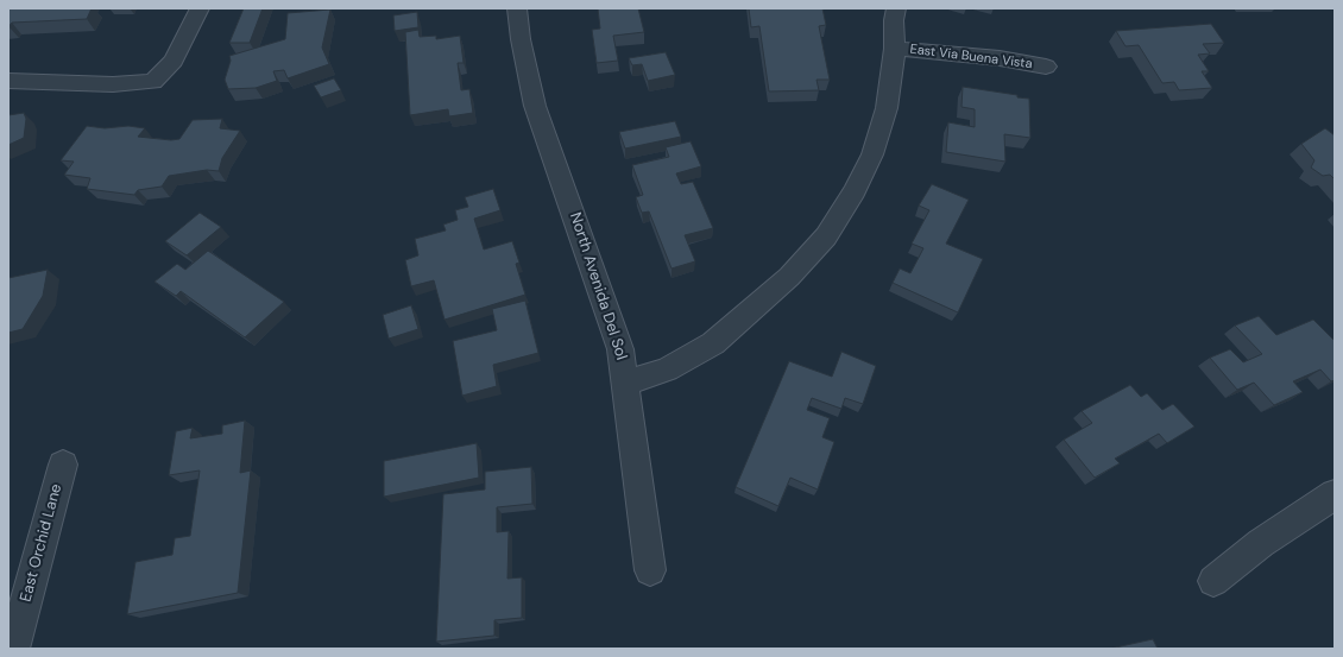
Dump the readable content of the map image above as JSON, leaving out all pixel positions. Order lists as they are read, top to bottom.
{
  "streets": {
    "street": ["East Via Buena Vista", "North Avenida Del Sol", "East Orchid Lane"]
  },
  "crossings": [
    ["East Via Buena Vista", "North Avenida Del Sol"]
  ]
}
